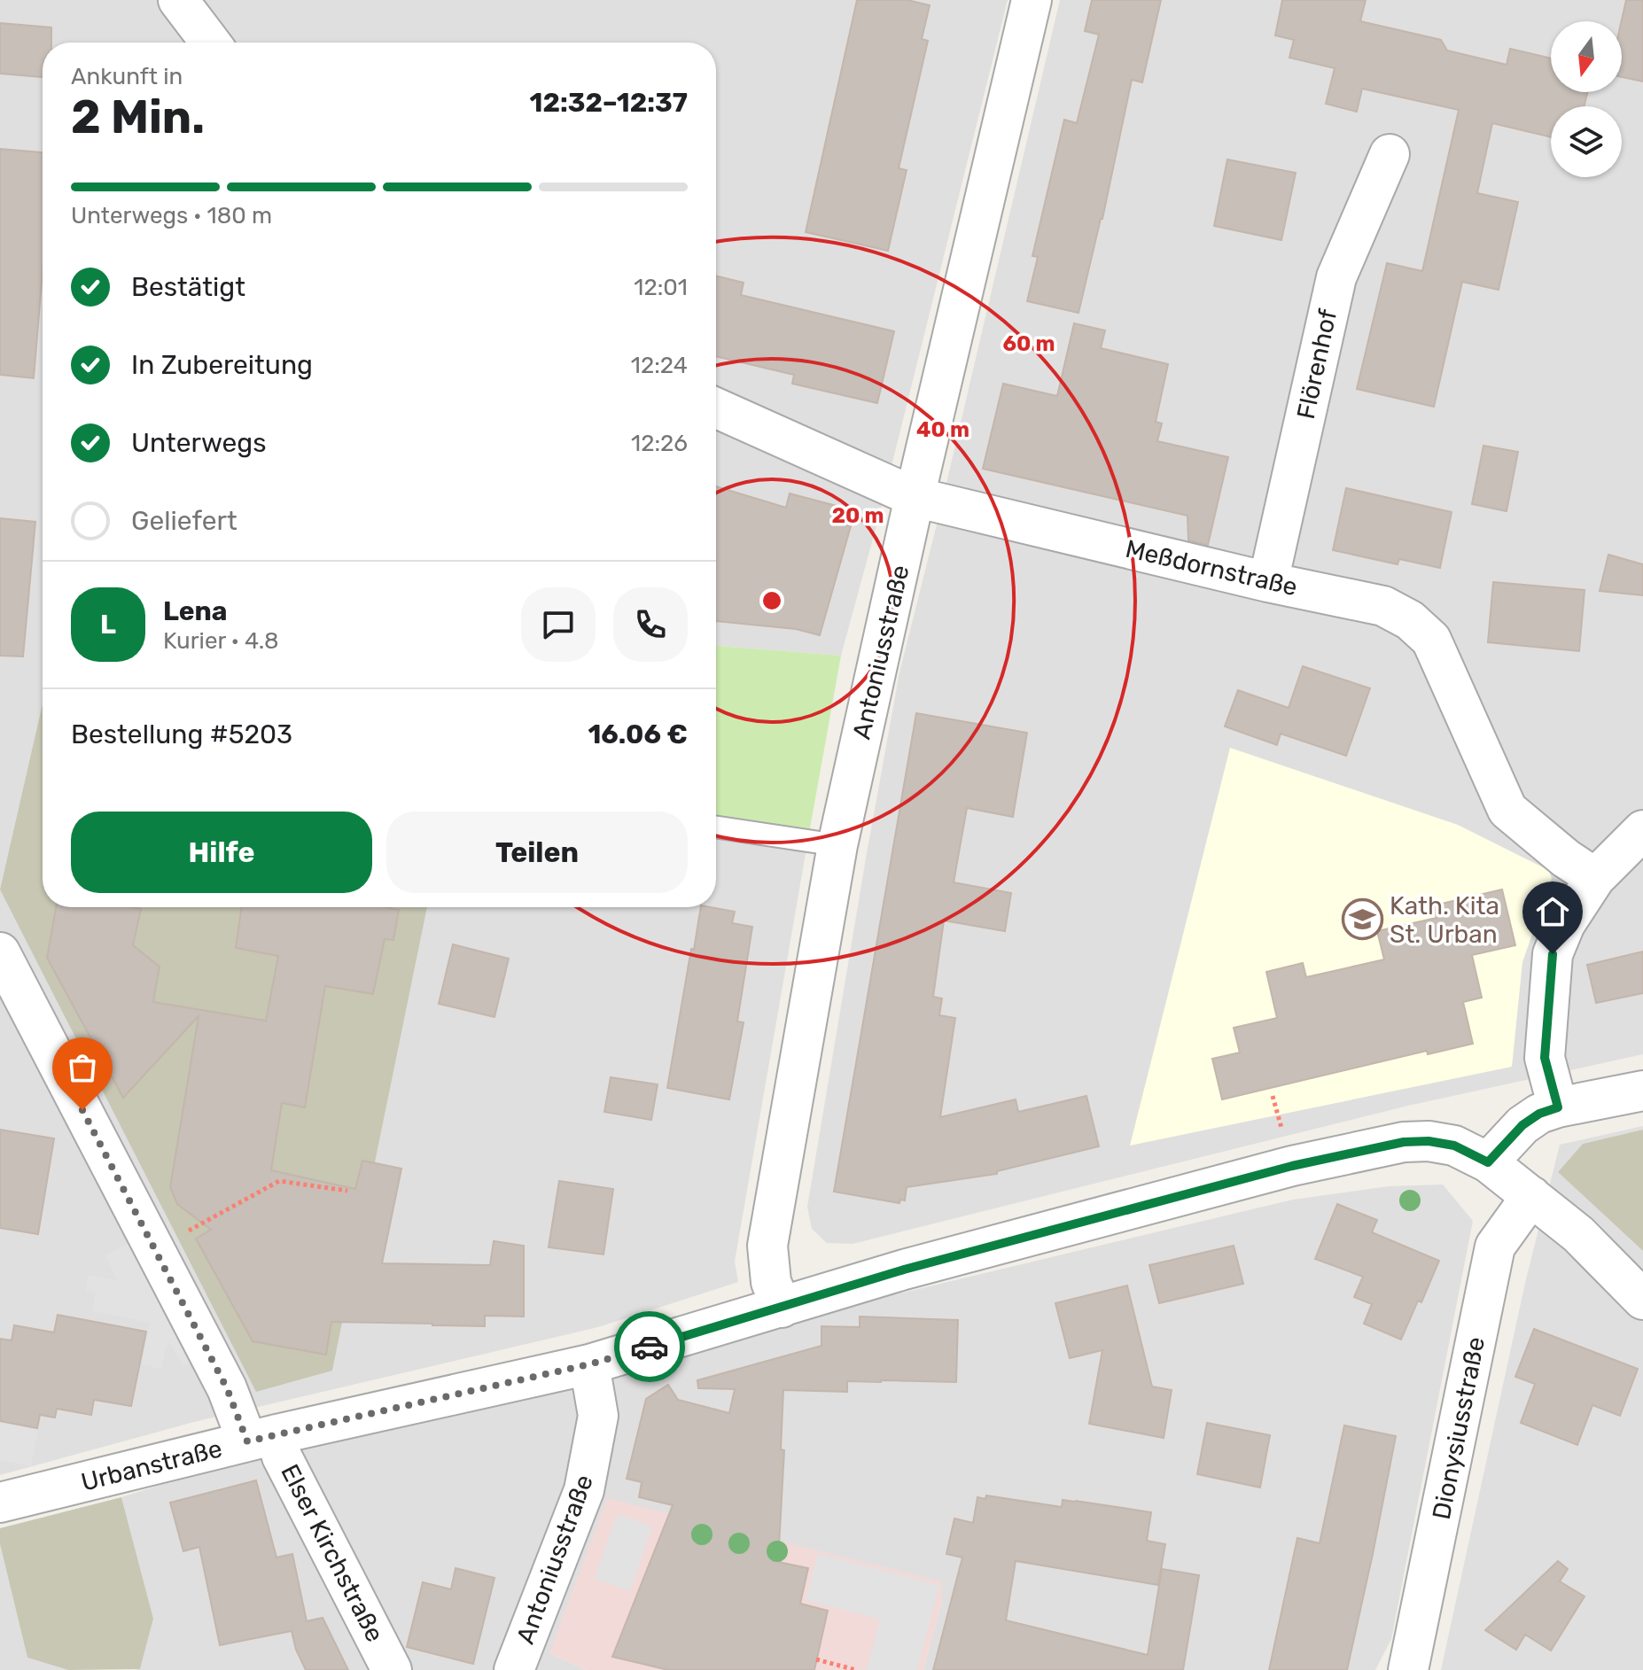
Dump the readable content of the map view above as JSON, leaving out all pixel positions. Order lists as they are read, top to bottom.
{
  "streets": {
    "street": [
      "Flörenhof",
      "Meßdornstraße",
      "Antoniusstraße",
      "Dionysiusstraße",
      "Urbanstraße",
      "Elser Kirchstraße"
    ]
  },
  "crossings": [
    ["Flörenhof", "Meßdornstraße"],
    ["Meßdornstraße", "Antoniusstraße"],
    ["Antoniusstraße", "Urbanstraße"],
    ["Dionysiusstraße", "Urbanstraße"],
    ["Urbanstraße", "Elser Kirchstraße"]
  ],
  "places": {
    "school or university": ["Kath. Kita St. Urban"]
  },
  "north": "bottom",
  "page": {
    "heading": ["2 Min.", "Ankunft in", "12:32–12:37"],
    "panel": [
      "Lena",
      "Kurier · 4.8",
      "Bestellung #5203",
      "16.06 €"
    ],
    "bar": "Unterwegs · 180 m",
    "list": [
      ["Bestätigt", "12:01"],
      ["In Zubereitung", "12:24"],
      ["Unterwegs", "12:26"],
      "Geliefert"
    ],
    "round": "L",
    "buttons": ["Hilfe", "Teilen"]
  },
  "rings": ["60 m", "40 m", "20 m"]
}
